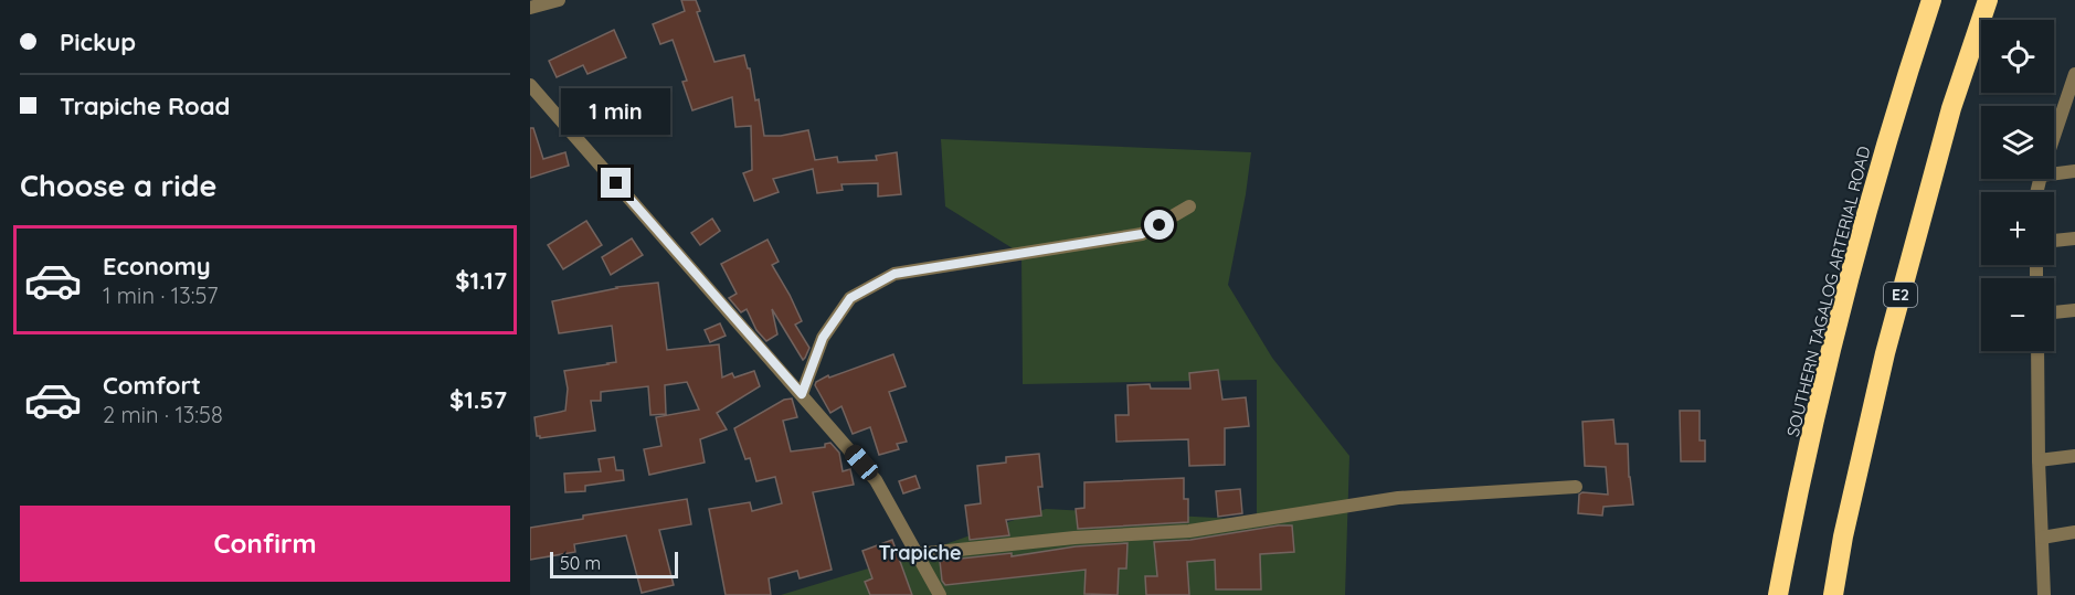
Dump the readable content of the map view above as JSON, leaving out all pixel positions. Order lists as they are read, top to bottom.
{
  "streets": {
    "highway": ["SOUTHERN TAGALOG ARTERIAL ROAD", "E2"]
  },
  "districts": ["Trapiche"],
  "scale_bar": "50 m",
  "page": {
    "banner": ["Pickup", "Trapiche Road"],
    "map_buttons": ["+", "−"],
    "bubble": "1 min",
    "heading": "Choose a ride",
    "list": [
      {
        "name": "Economy",
        "note": "1 min · 13:57",
        "value": "$1.17"
      },
      {
        "name": "Comfort",
        "note": "2 min · 13:58",
        "value": "$1.57"
      }
    ],
    "buttons": "Confirm",
    "scale": "50 m"
  }
}
